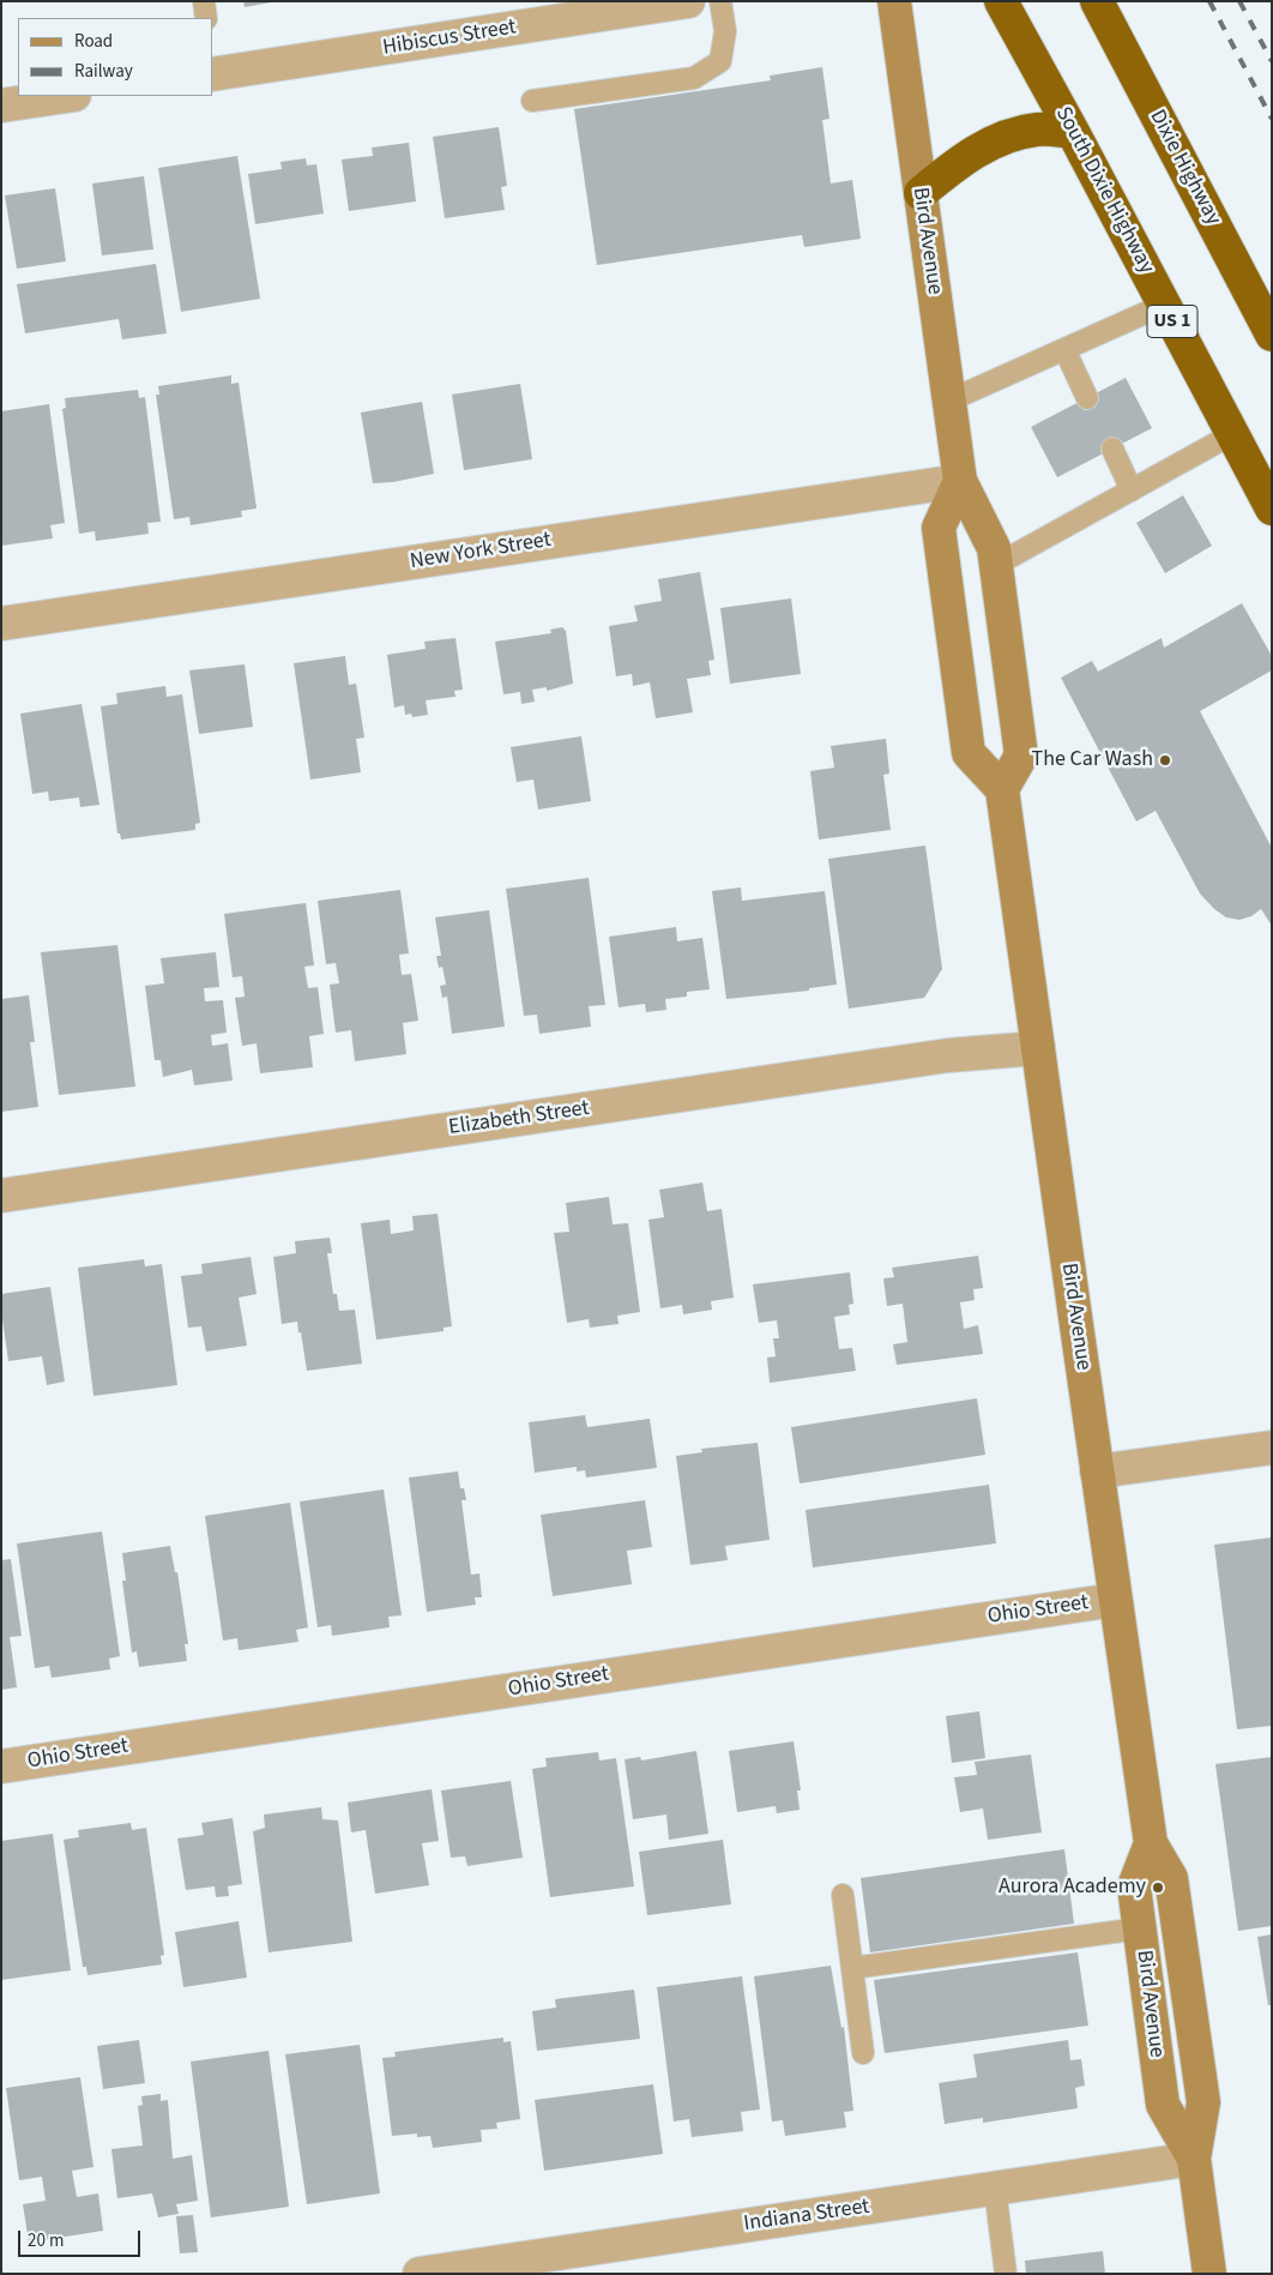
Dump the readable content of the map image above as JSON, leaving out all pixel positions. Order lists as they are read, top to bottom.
{
  "streets": {
    "highway": ["Dixie Highway", "South Dixie Highway", "US 1"],
    "street": [
      "Hibiscus Street",
      "Bird Avenue",
      "New York Street",
      "Elizabeth Street",
      "Ohio Street",
      "Indiana Street"
    ]
  },
  "crossings": [
    ["Bird Avenue", "New York Street"],
    ["Bird Avenue", "Elizabeth Street"],
    ["Bird Avenue", "Ohio Street"],
    ["Bird Avenue", "Indiana Street"]
  ],
  "places": ["The Car Wash", "Aurora Academy"],
  "legend": ["Road", "Railway"],
  "scale_bar": "20 m"
}
